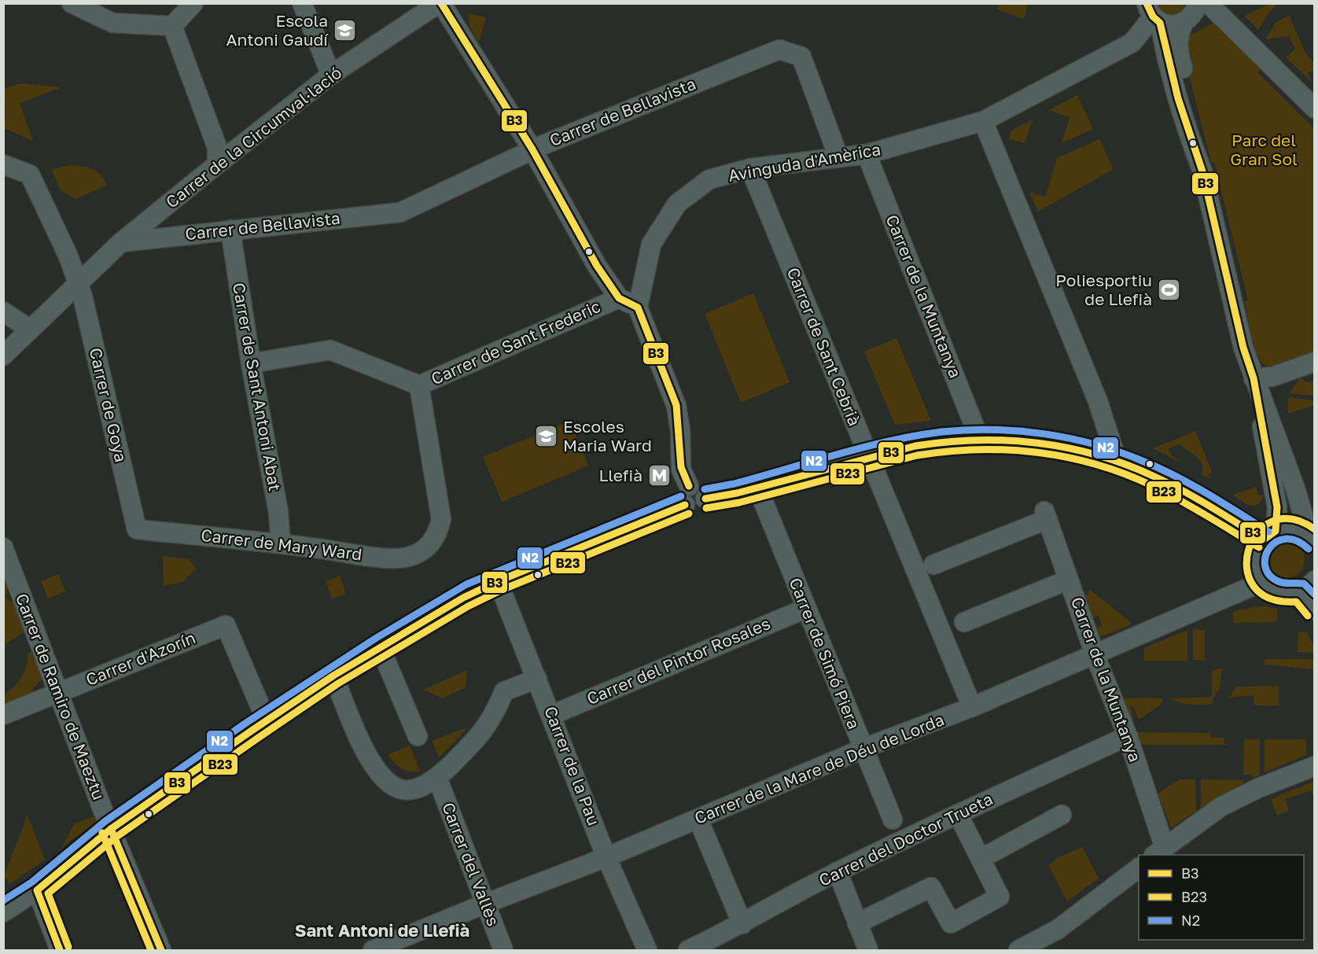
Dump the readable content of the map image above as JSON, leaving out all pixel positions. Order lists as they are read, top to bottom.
{
  "streets": {
    "street": [
      "Carrer de Bellavista",
      "Carrer de la Circumval·lació",
      "Avinguda d'Amèrica",
      "Carrer de la Muntanya",
      "Carrer de Sant Frederic",
      "Carrer de Sant Cebrià",
      "Carrer de Sant Antoni Abat",
      "Carrer de Goya",
      "Carrer de Mary Ward",
      "Carrer de Simó Piera",
      "Carrer d'Azorín",
      "Carrer del Pintor Rosales",
      "Carrer de Ramiro de Maeztu",
      "Carrer de la Pau",
      "Carrer de la Mare de Déu de Lorda",
      "Carrer del Doctor Trueta",
      "Carrer del Vallès"
    ]
  },
  "crossings": [
    ["Carrer de Bellavista", "Carrer de la Circumval·lació"],
    ["Carrer de Bellavista", "Avinguda d'Amèrica"],
    ["Carrer de Bellavista", "Carrer de Sant Antoni Abat"],
    ["Carrer de la Circumval·lació", "Carrer de Goya"],
    ["Avinguda d'Amèrica", "Carrer de la Muntanya"],
    ["Avinguda d'Amèrica", "Carrer de Sant Cebrià"],
    ["Carrer de la Muntanya", "Carrer de la Mare de Déu de Lorda"],
    ["Carrer de la Muntanya", "Carrer del Doctor Trueta"],
    ["Carrer de Sant Frederic", "Carrer de Sant Antoni Abat"],
    ["Carrer de Sant Frederic", "Carrer de Mary Ward"],
    ["Carrer de Sant Cebrià", "Carrer de la Mare de Déu de Lorda"],
    ["Carrer de Sant Antoni Abat", "Carrer de Mary Ward"],
    ["Carrer de Goya", "Carrer de Mary Ward"],
    ["Carrer de Simó Piera", "Carrer del Pintor Rosales"],
    ["Carrer de Simó Piera", "Carrer de la Mare de Déu de Lorda"],
    ["Carrer d'Azorín", "Carrer de Ramiro de Maeztu"],
    ["Carrer del Pintor Rosales", "Carrer de la Pau"],
    ["Carrer de la Pau", "Carrer de la Mare de Déu de Lorda"],
    ["Carrer de la Mare de Déu de Lorda", "Carrer del Vallès"]
  ],
  "districts": ["Sant Antoni de Llefià"],
  "parks": ["Parc del Gran Sol"],
  "places": {
    "school or university": ["Escola Antoni Gaudí", "Escoles Maria Ward"],
    "sports": ["Poliesportiu de Llefià"],
    "metro station": ["Llefià"]
  },
  "lines": ["transit line B3", "transit line N2", "transit line B23"],
  "legend": ["B3", "B23", "N2"]
}
